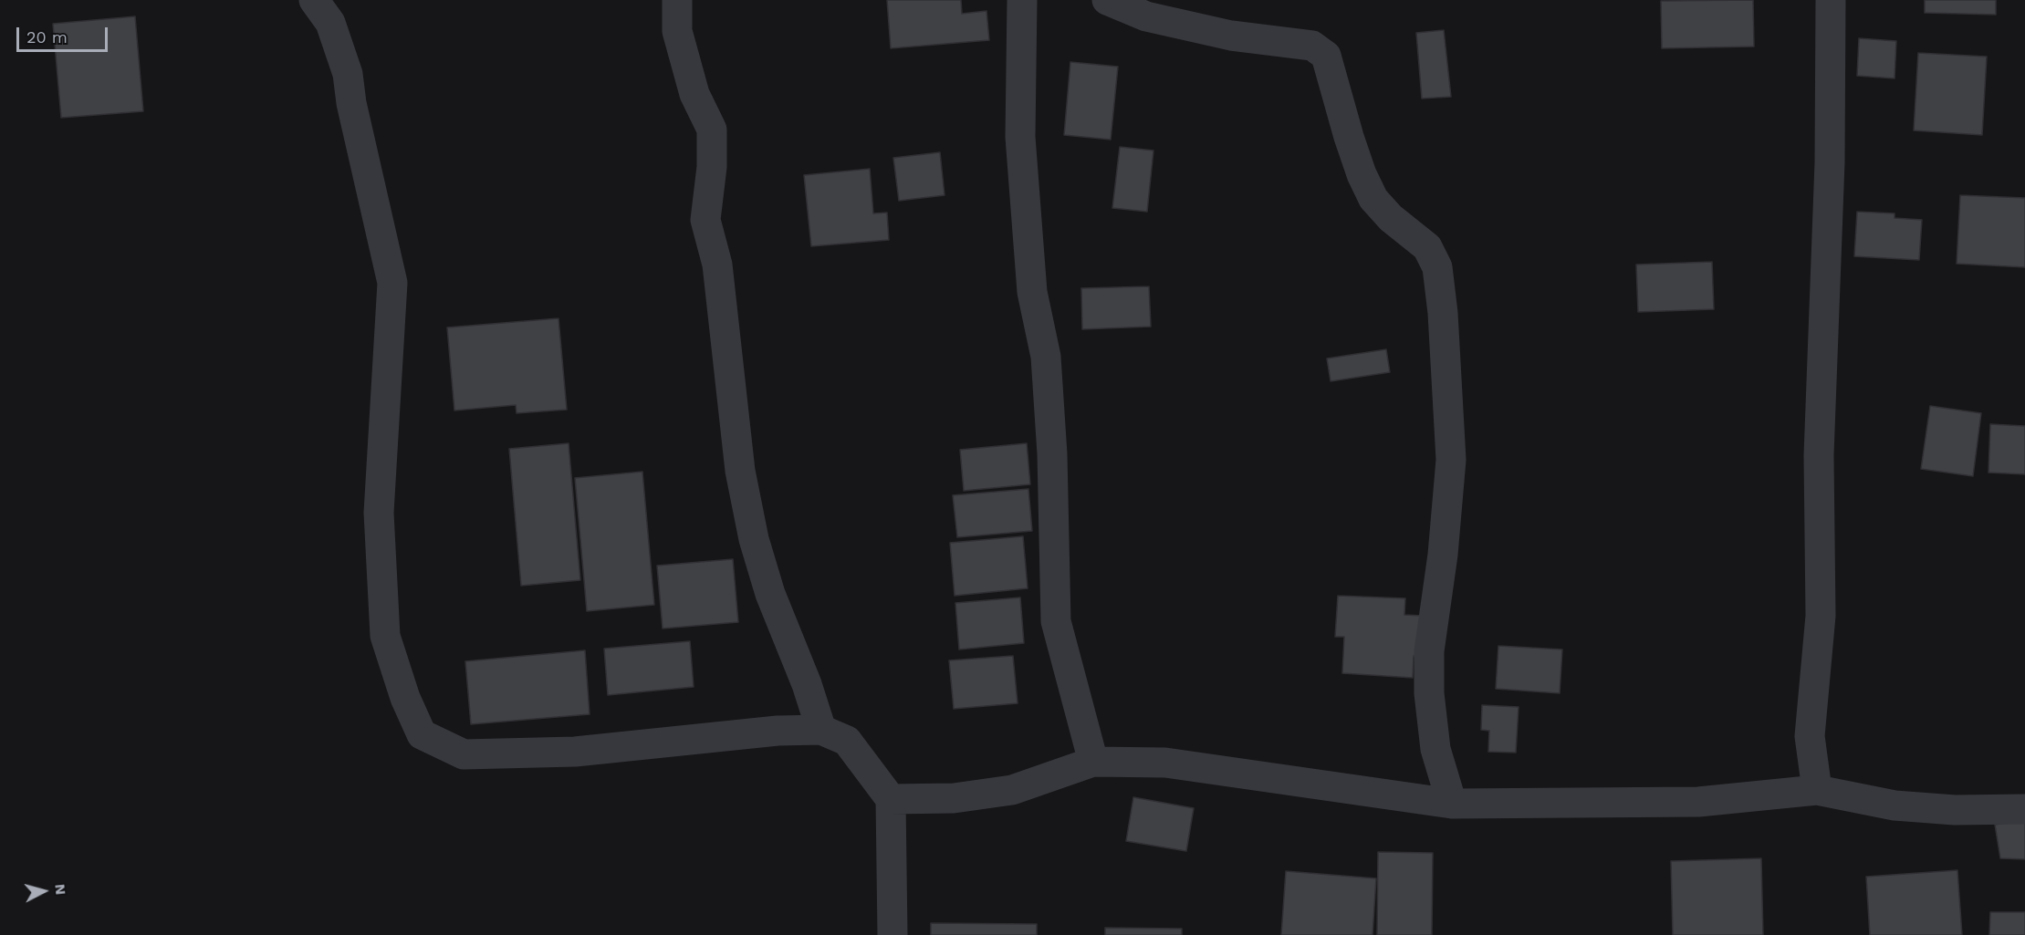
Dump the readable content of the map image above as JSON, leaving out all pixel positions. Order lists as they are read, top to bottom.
{
  "scale_bar": "20 m",
  "north": "right"
}
